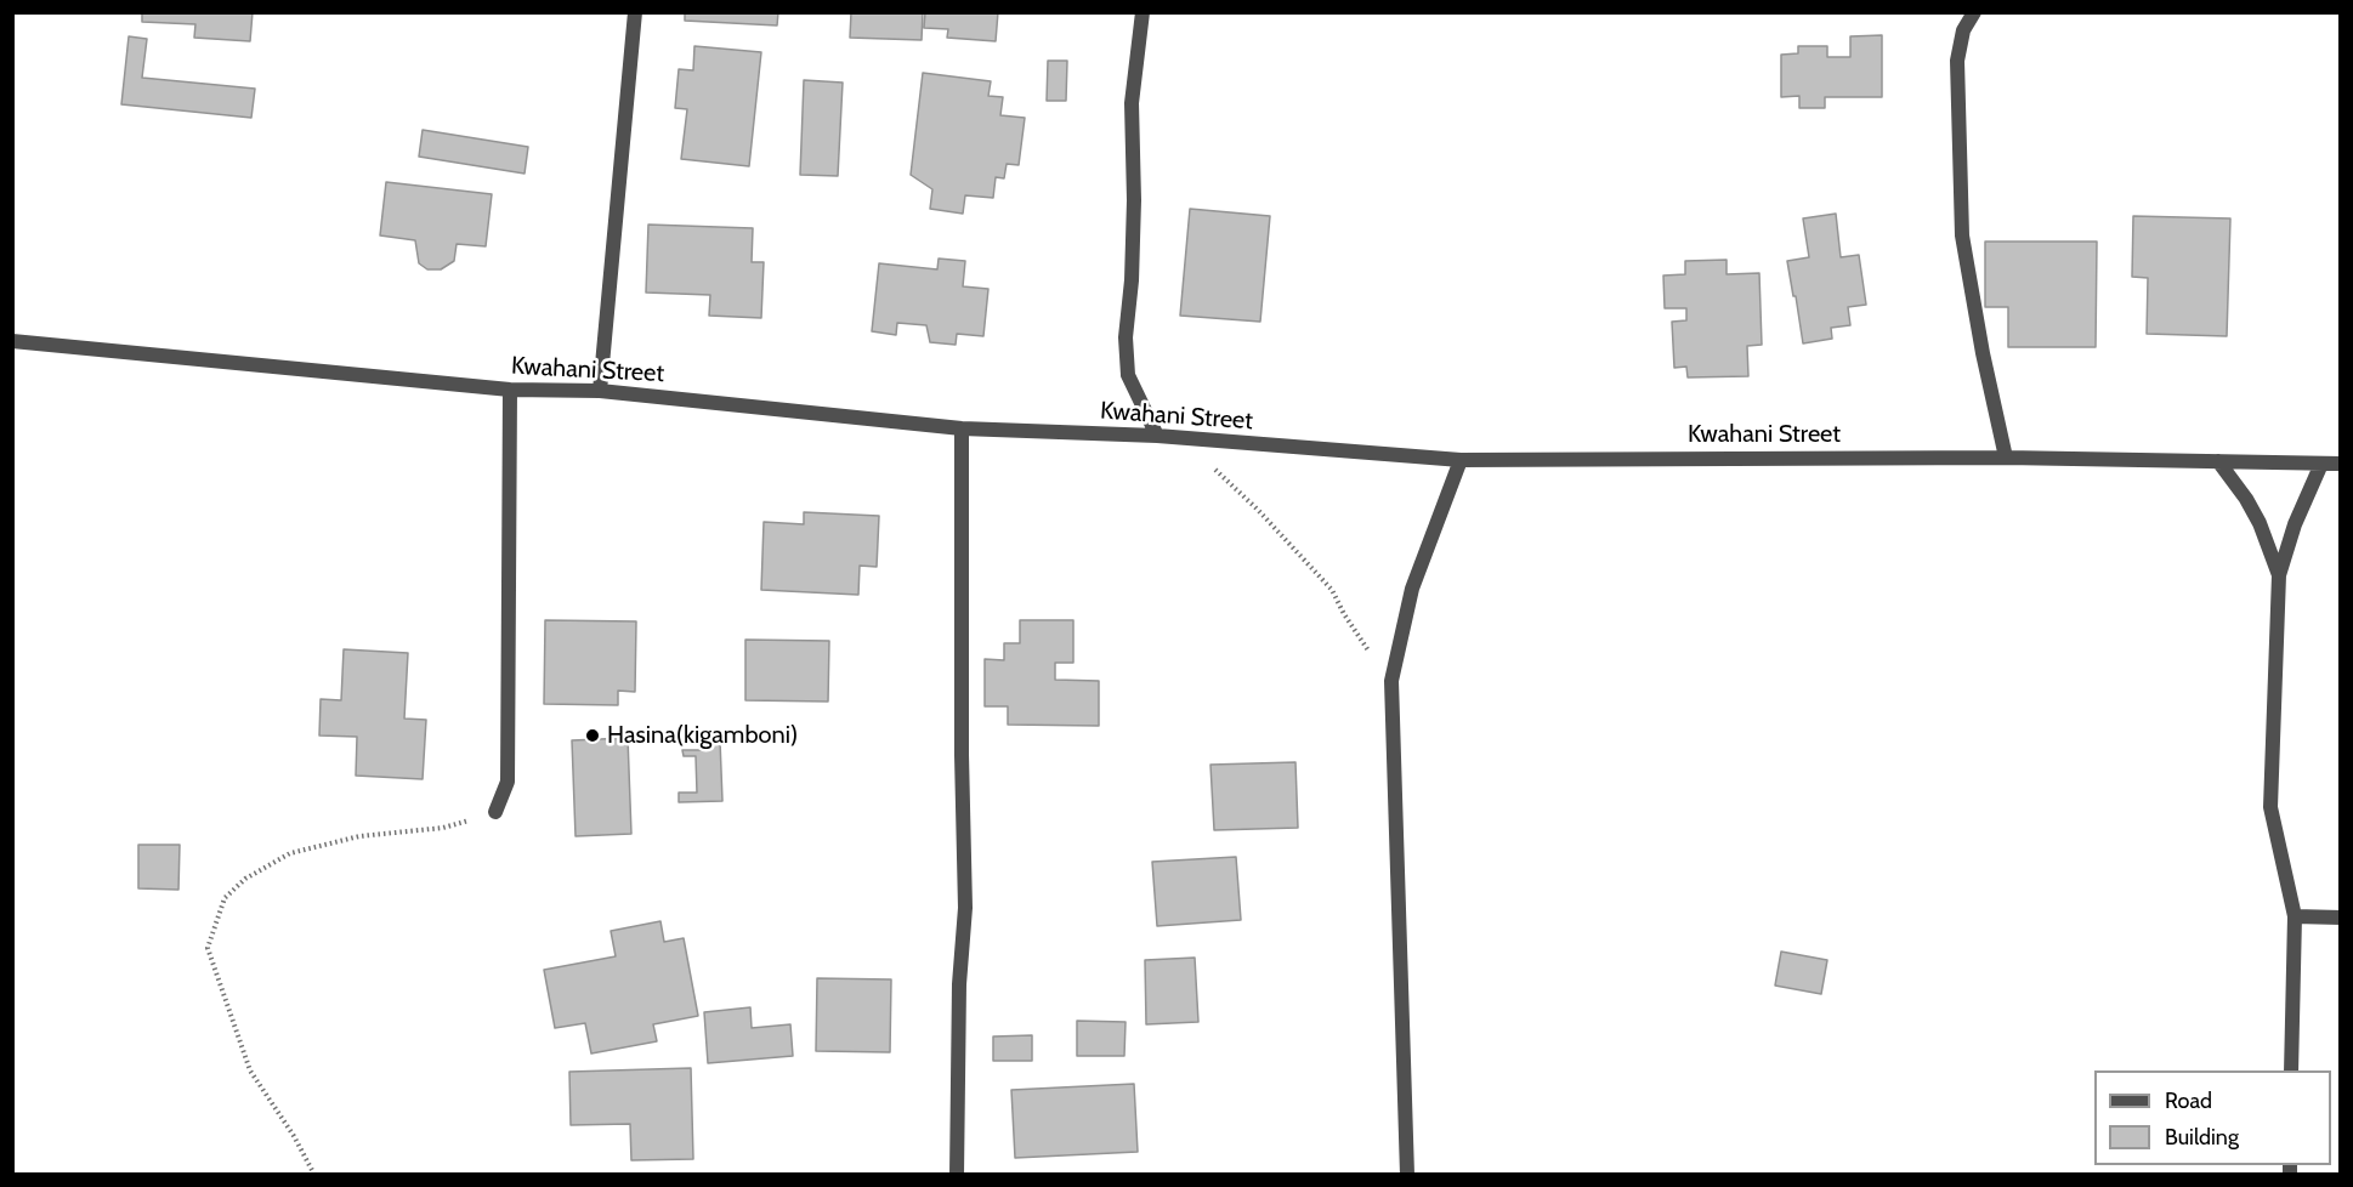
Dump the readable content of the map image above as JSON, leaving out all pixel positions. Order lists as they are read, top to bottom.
{
  "streets": {
    "street": ["Kwahani Street"]
  },
  "places": ["Hasina(kigamboni)"],
  "legend": ["Road", "Building"]
}
